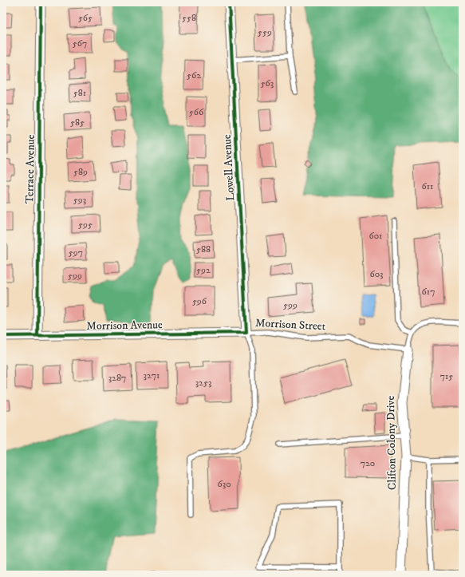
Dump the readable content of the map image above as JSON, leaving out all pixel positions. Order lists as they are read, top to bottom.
{
  "streets": {
    "street": [
      "Lowell Avenue",
      "Terrace Avenue",
      "Morrison Avenue",
      "Clifton Colony Drive"
    ],
    "lane": ["Morrison Street"]
  },
  "crossings": [
    ["Lowell Avenue", "Morrison Street"],
    ["Lowell Avenue", "Morrison Avenue"],
    ["Terrace Avenue", "Morrison Avenue"],
    ["Morrison Street", "Morrison Avenue"],
    ["Morrison Street", "Clifton Colony Drive"]
  ],
  "house_numbers": [
    "565",
    "558",
    "559",
    "567",
    "562",
    "563",
    "581",
    "566",
    "585",
    "589",
    "611",
    "593",
    "595",
    "601",
    "588",
    "597",
    "592",
    "603",
    "599",
    "617",
    "596",
    "599",
    "3271",
    "715",
    "3287",
    "3253",
    "720",
    "630"
  ]
}
